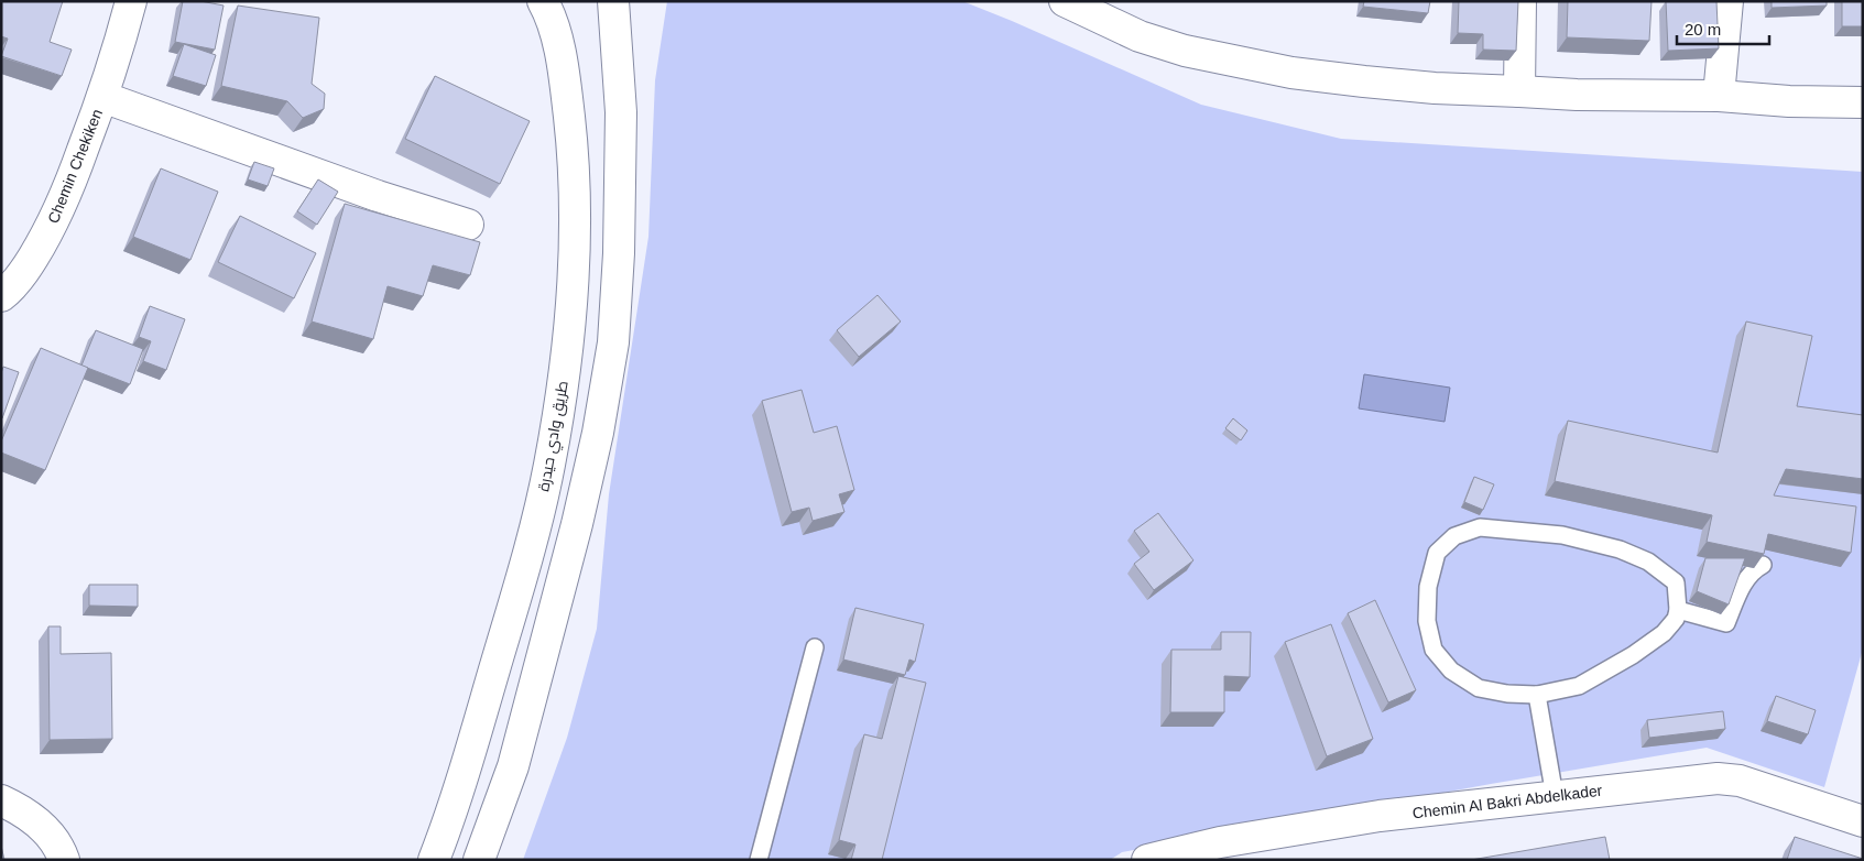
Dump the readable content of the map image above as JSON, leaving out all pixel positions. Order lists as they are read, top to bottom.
{
  "streets": {
    "street": ["Chemin Chekiken", "طريق وادي حيدرة", "Chemin Al Bakri Abdelkader"]
  },
  "scale_bar": "20 m"
}
